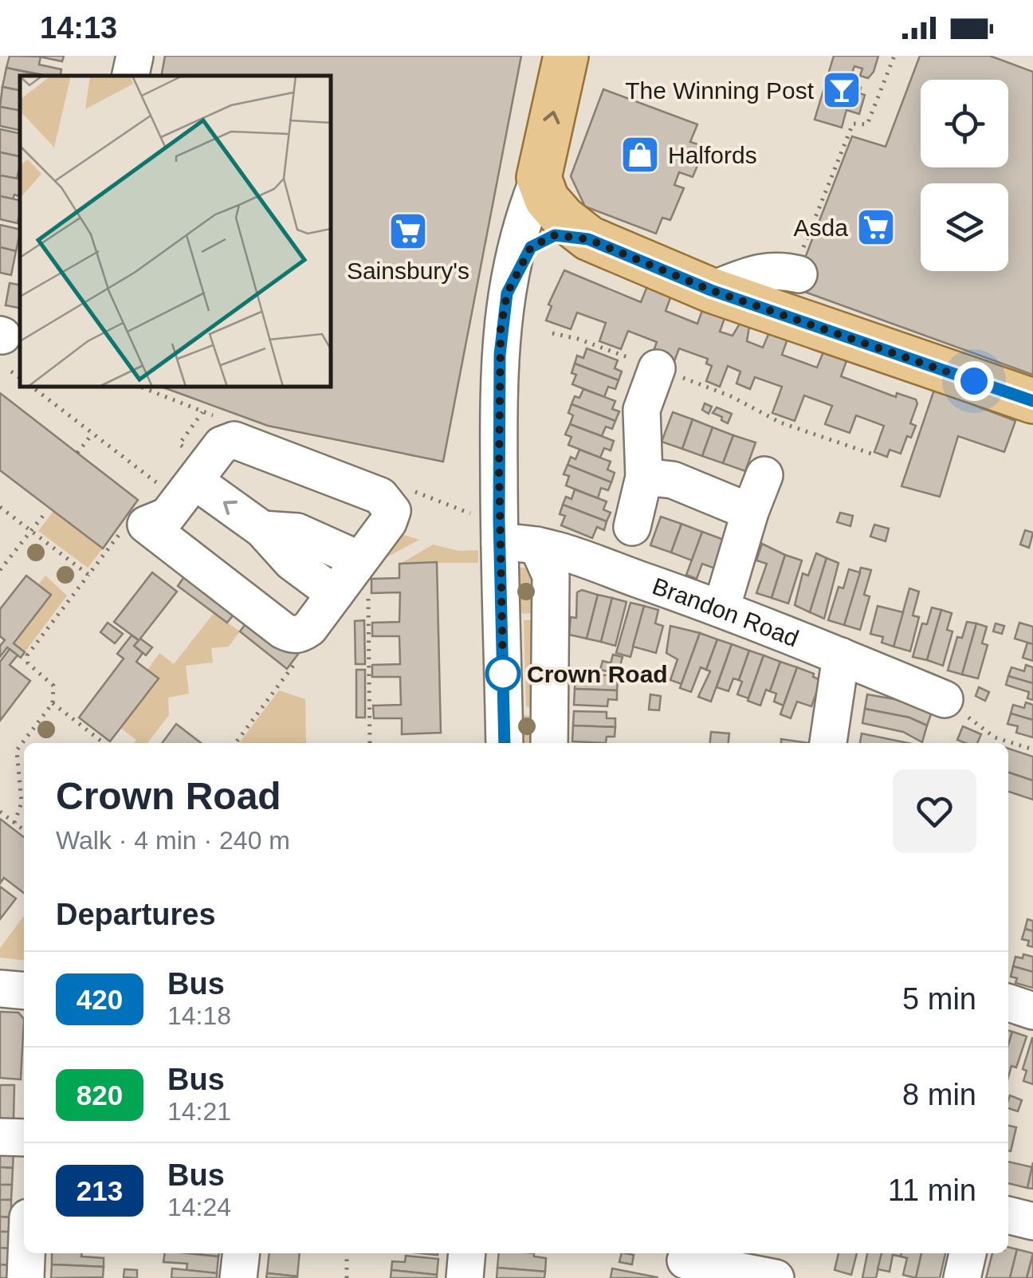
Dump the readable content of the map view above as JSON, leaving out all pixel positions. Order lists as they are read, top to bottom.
{
  "streets": {
    "street": ["Brandon Road"]
  },
  "places": {
    "bar": ["The Winning Post"],
    "shop": ["Halfords"],
    "supermarket": ["Asda", "Sainsbury's"],
    "other": ["Crown Road"]
  },
  "lines": ["bus line 420"],
  "page": {
    "status": "14:13",
    "heading": [
      ["Crown Road", "Walk · 4 min · 240 m"],
      "Departures"
    ],
    "list": [
      {
        "mark": "420",
        "name": "Bus",
        "note": "14:18",
        "value": "5 min"
      },
      {
        "mark": "820",
        "name": "Bus",
        "note": "14:21",
        "value": "8 min"
      },
      {
        "mark": "213",
        "name": "Bus",
        "note": "14:24",
        "value": "11 min"
      }
    ]
  }
}
